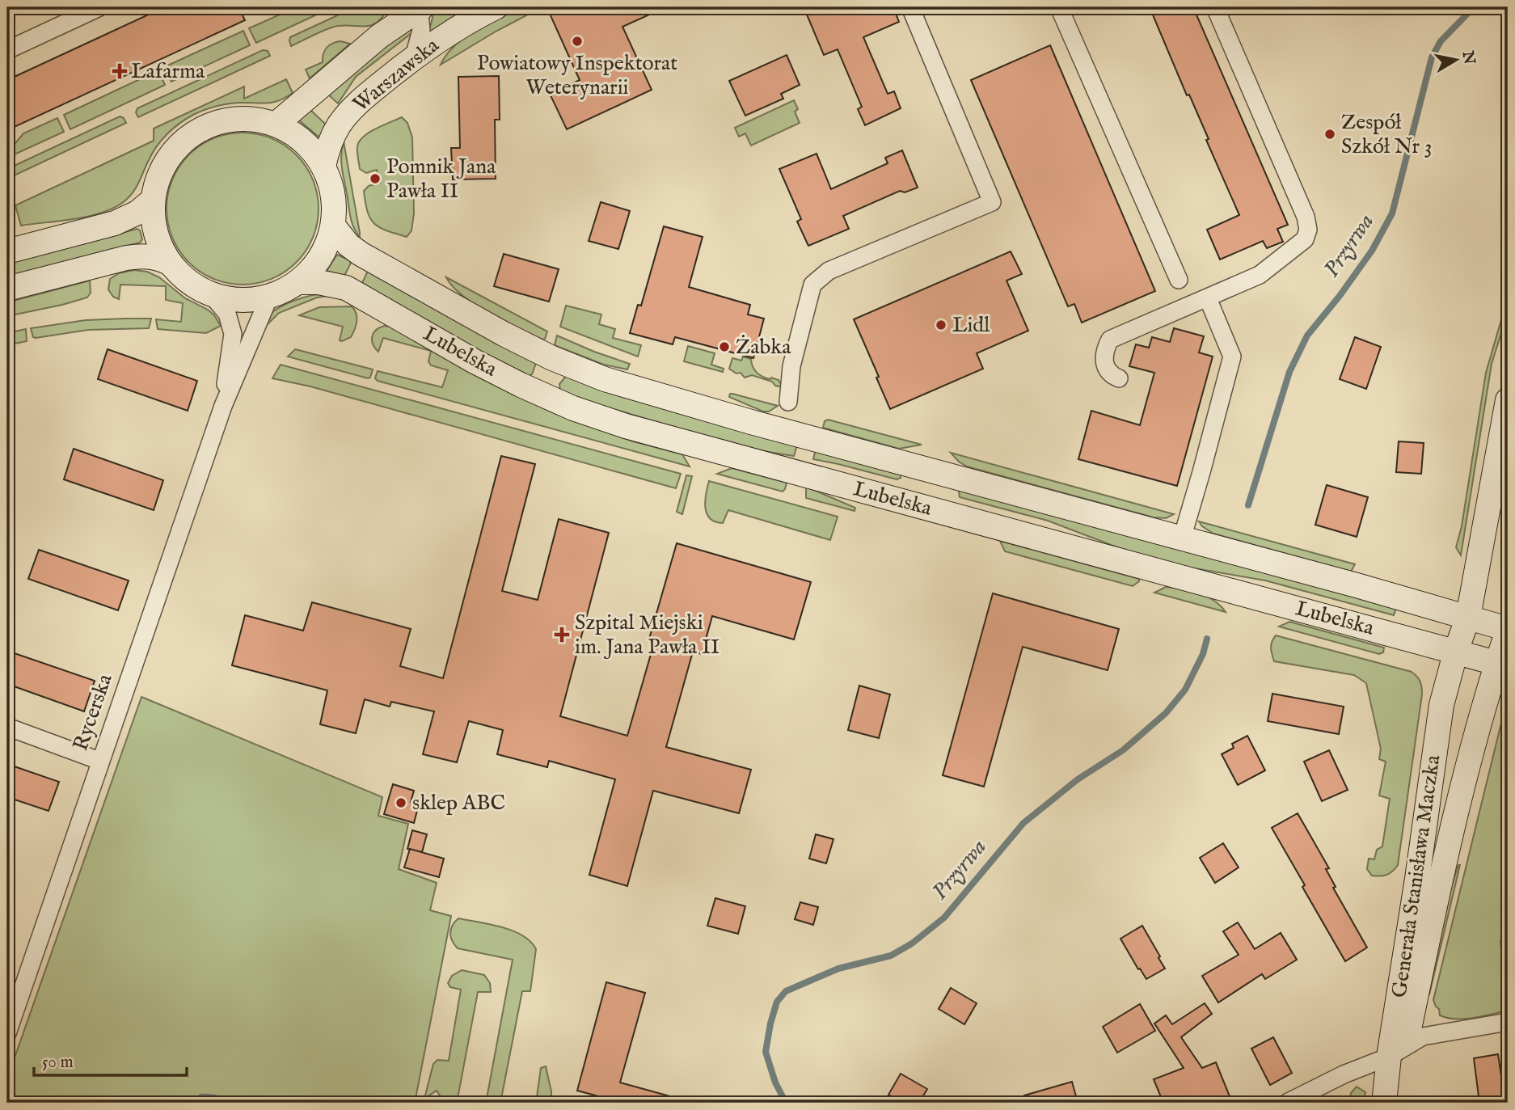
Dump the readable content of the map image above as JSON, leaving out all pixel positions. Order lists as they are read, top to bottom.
{
  "streets": {
    "main road": ["Warszawska", "Lubelska", "Generała Stanisława Maczka"],
    "street": ["Rycerska"]
  },
  "crossings": [
    ["Warszawska", "Lubelska"],
    ["Warszawska", "Rycerska"],
    ["Lubelska", "Rycerska"],
    ["Lubelska", "Generała Stanisława Maczka"]
  ],
  "water": ["Przyrwa"],
  "places": {
    "other": [
      "Powiatowy Inspektorat Weterynarii",
      "Zespół Szkół Nr 3",
      "Pomnik Jana Pawła II",
      "Lidl",
      "Żabka",
      "sklep ABC"
    ],
    "health": ["Lafarma", "Szpital Miejski im. Jana Pawła II"]
  },
  "scale_bar": "50 m",
  "north": "right"
}
